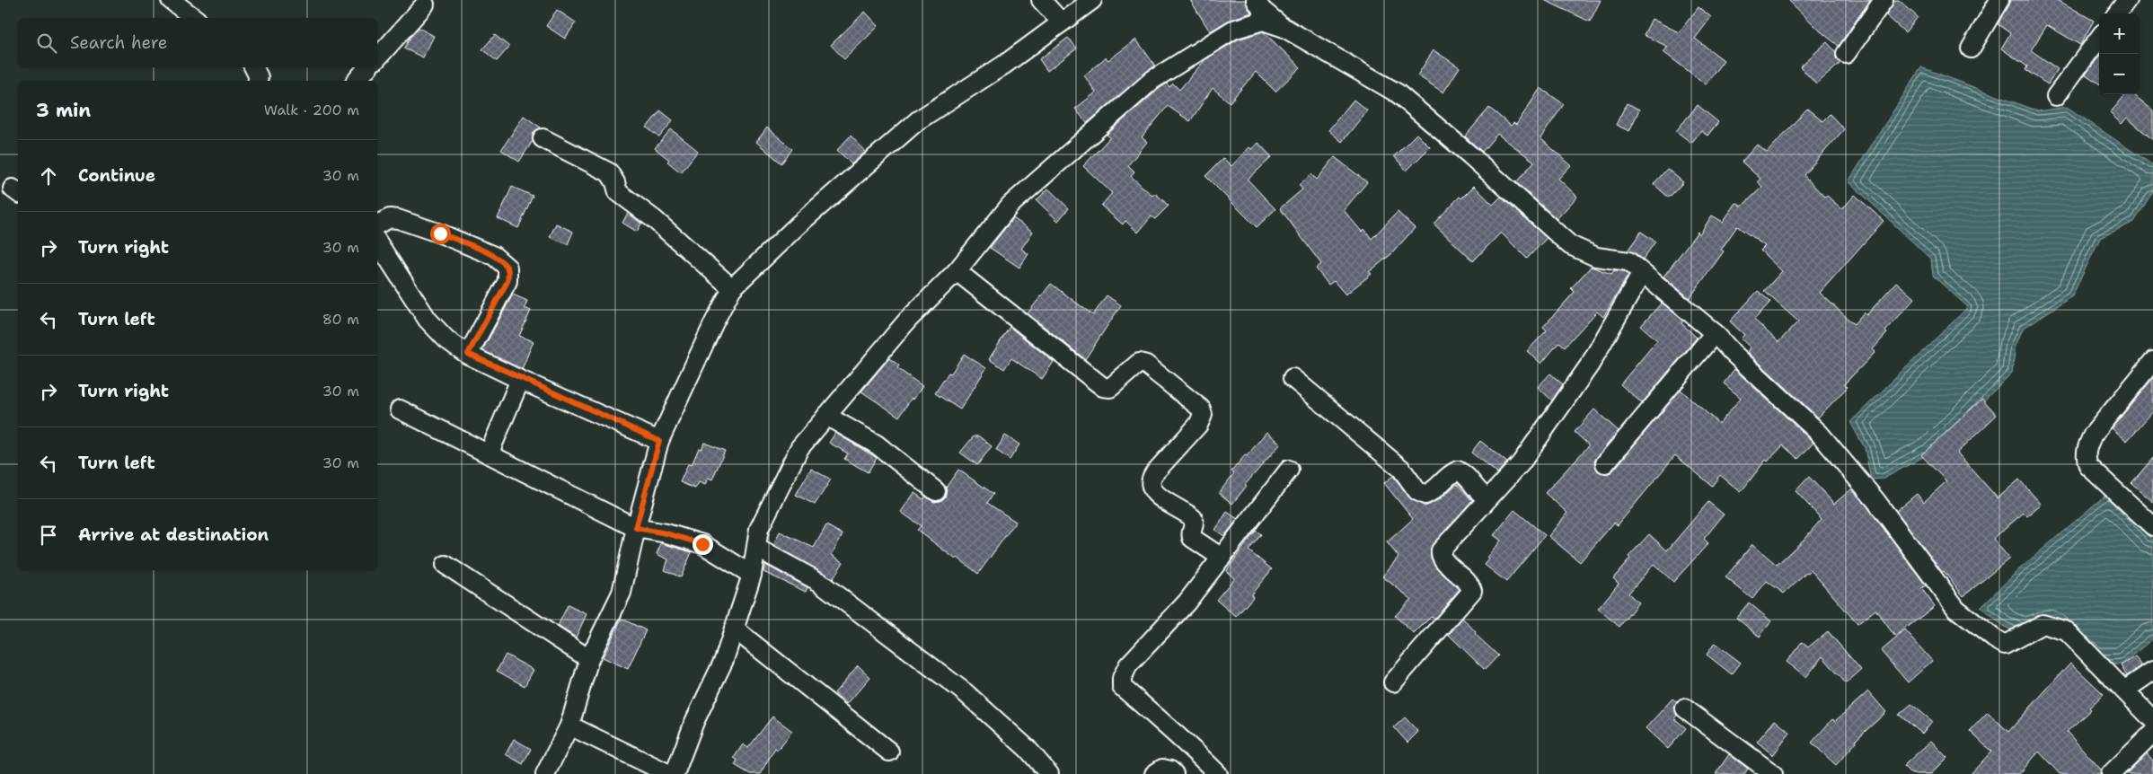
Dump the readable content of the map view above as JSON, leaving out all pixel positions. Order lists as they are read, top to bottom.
{
  "page": {
    "map_buttons": ["+", "−"],
    "search": "Search here",
    "heading": ["3 min", "Walk · 200 m"],
    "list": [
      ["Continue", "30 m"],
      ["Turn right", "30 m"],
      ["Turn left", "80 m"],
      ["Turn right", "30 m"],
      ["Turn left", "30 m"],
      "Arrive at destination"
    ]
  }
}
